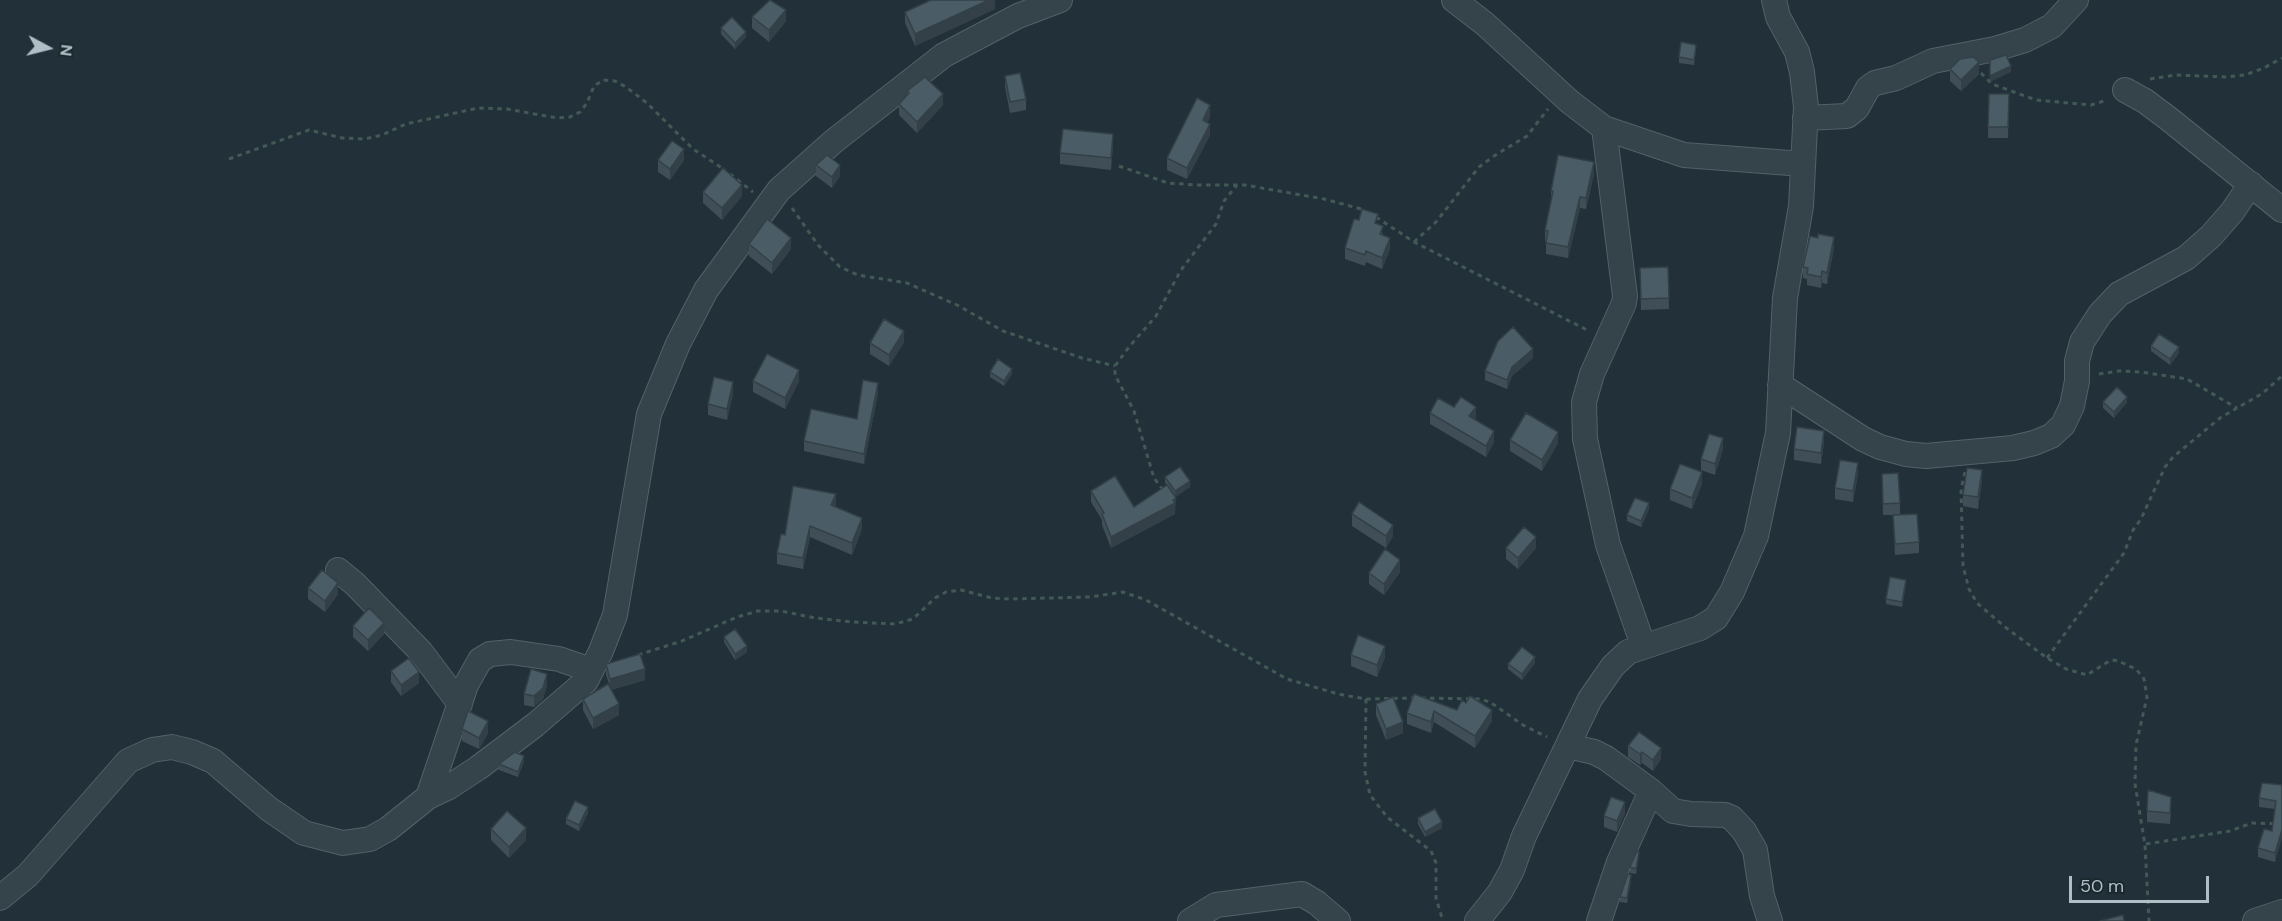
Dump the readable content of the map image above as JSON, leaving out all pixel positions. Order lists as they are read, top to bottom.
{
  "scale_bar": "50 m",
  "north": "right"
}
